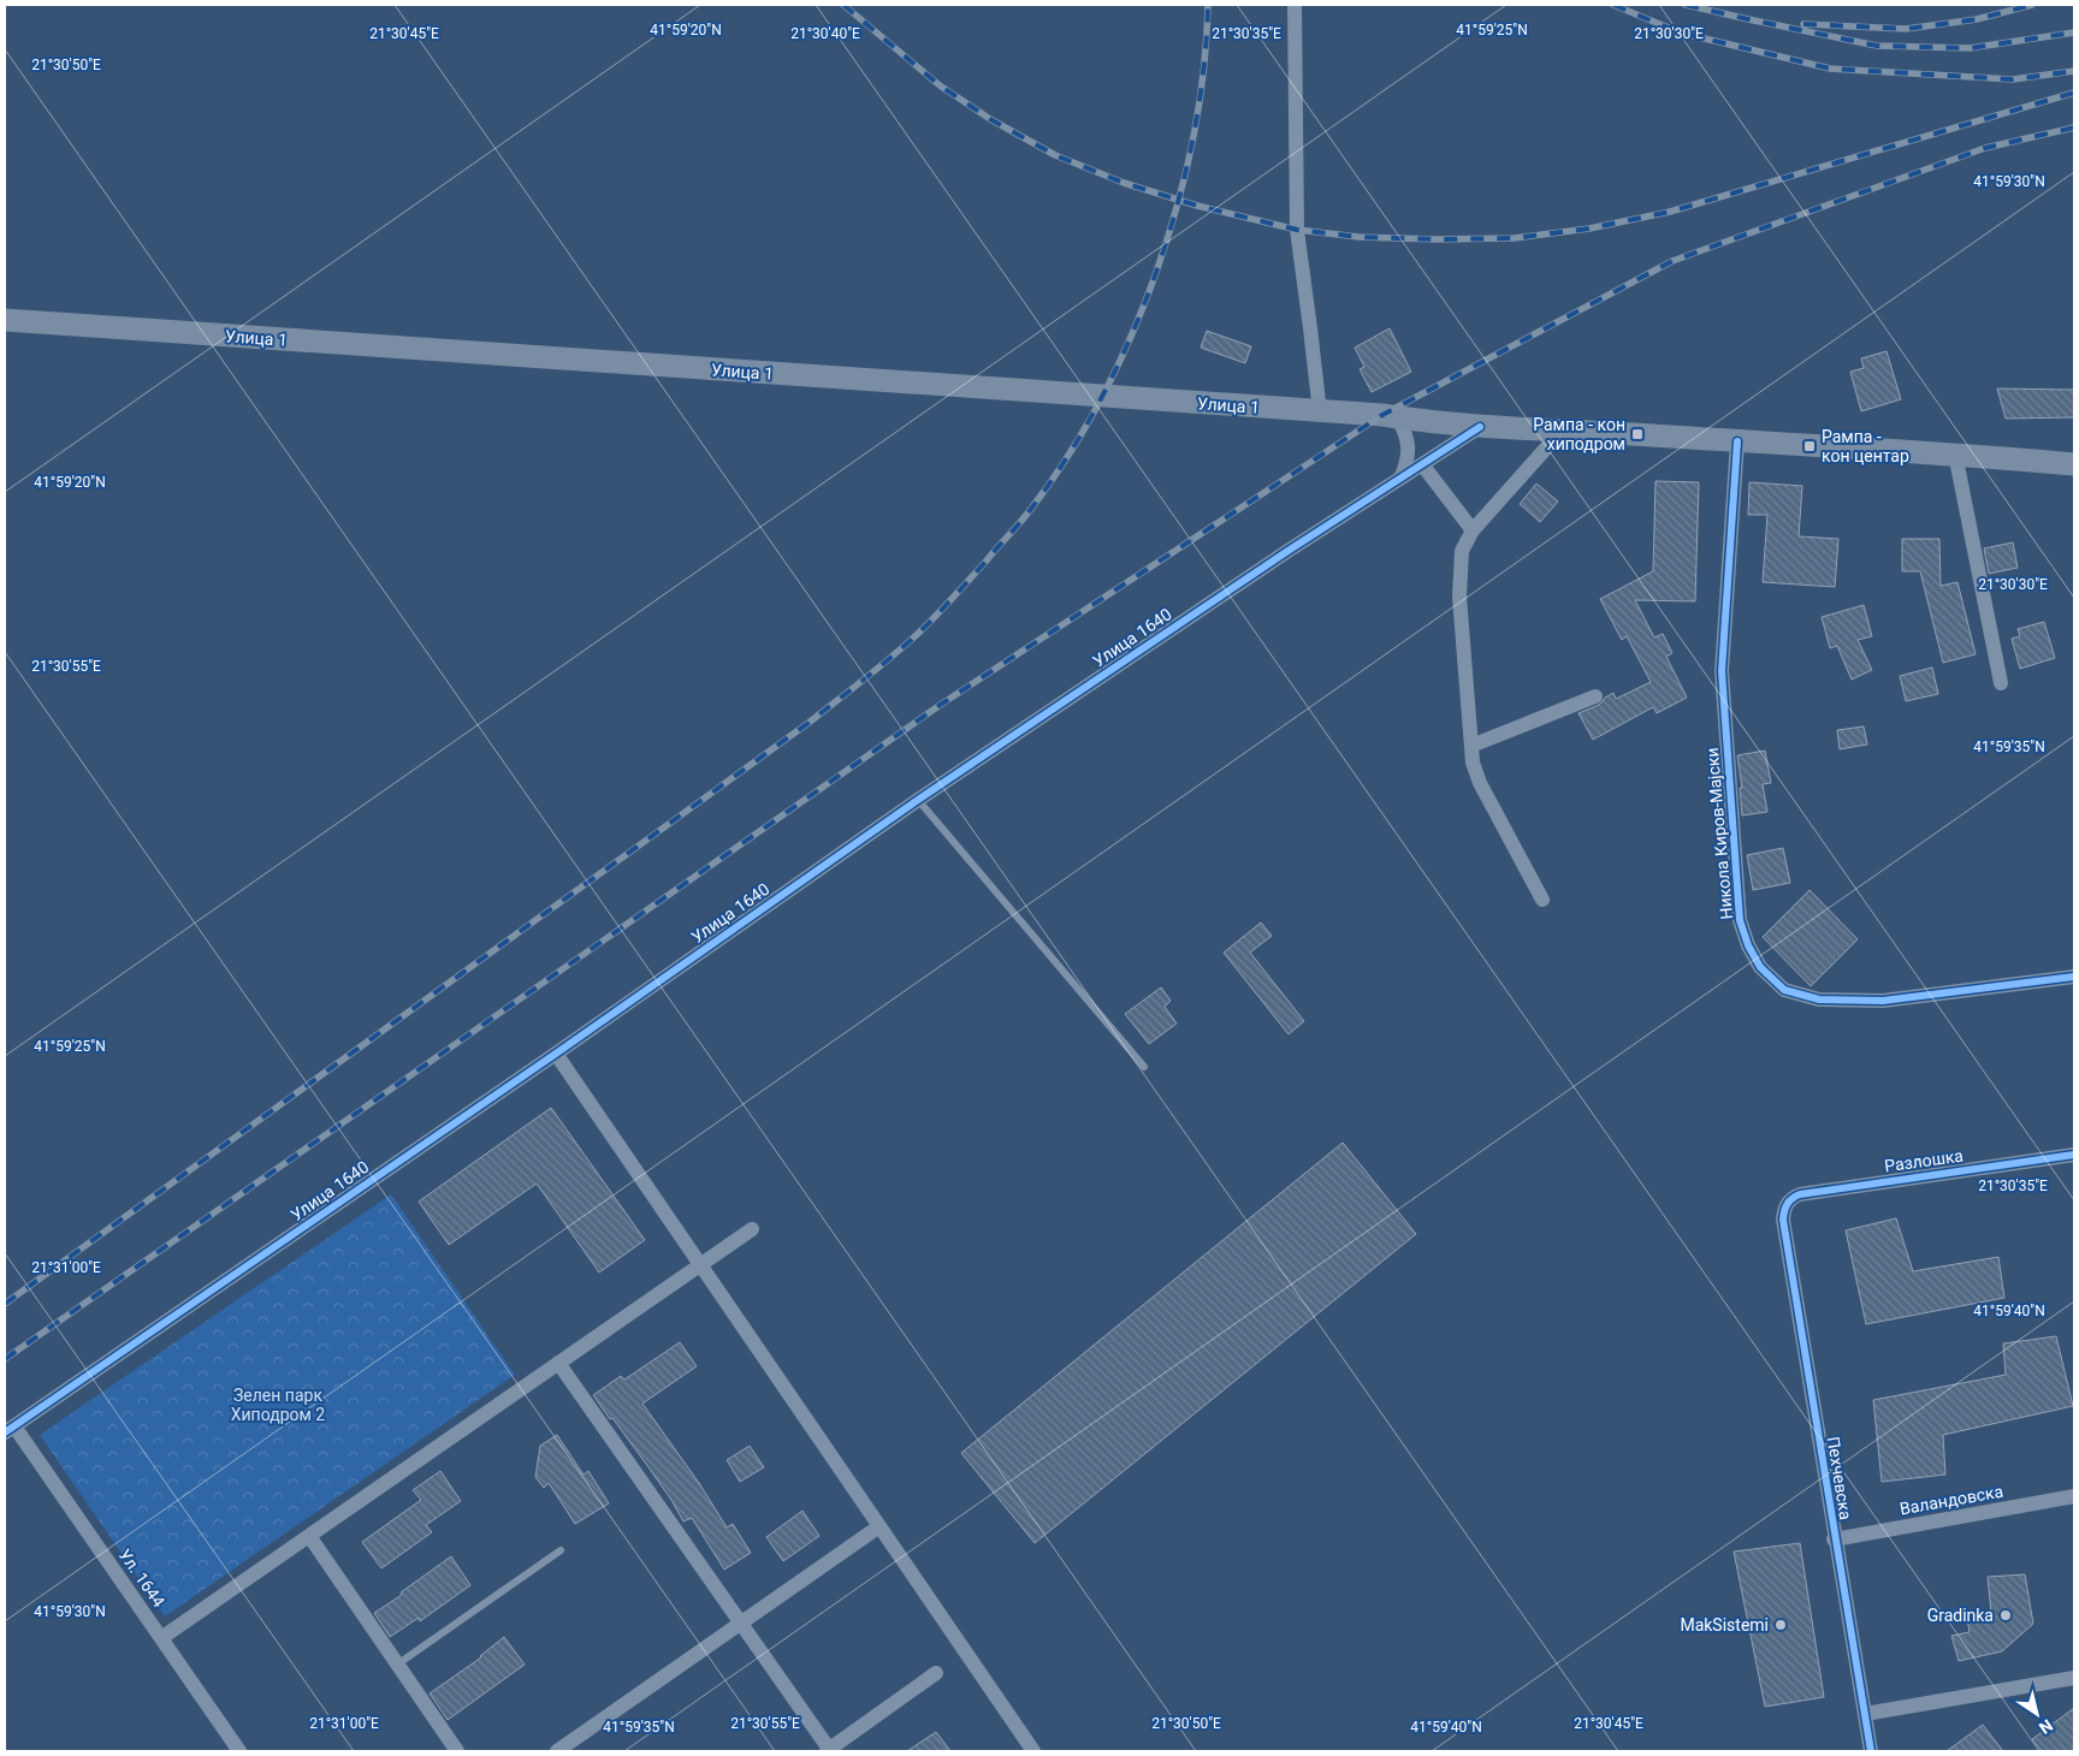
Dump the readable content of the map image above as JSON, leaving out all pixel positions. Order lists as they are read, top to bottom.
{
  "streets": {
    "main road": ["Улица 1"],
    "street": [
      "Улица 1640",
      "Никола Киров-Мајски",
      "Разлошка",
      "Пехчевска",
      "Валандовска",
      "Ул. 1644"
    ]
  },
  "crossings": [
    ["Улица 1", "Улица 1640"],
    ["Улица 1", "Никола Киров-Мајски"],
    ["Улица 1640", "Ул. 1644"],
    ["Разлошка", "Пехчевска"],
    ["Пехчевска", "Валандовска"]
  ],
  "parks": ["Зелен парк Хиподром 2"],
  "places": {
    "transit": ["Рампа - кон хиподром", "Рампа - кон центар"],
    "other": ["Gradinka", "MakSistemi"]
  },
  "north": "bottom right",
  "coordinates": [
    "41°59'20\"N",
    "41°59'25\"N",
    "21°30'45\"E",
    "21°30'40\"E",
    "21°30'35\"E",
    "21°30'30\"E",
    "21°30'50\"E",
    "41°59'30\"N",
    "21°30'55\"E",
    "41°59'35\"N",
    "21°31'00\"E",
    "41°59'40\"N"
  ]
}
